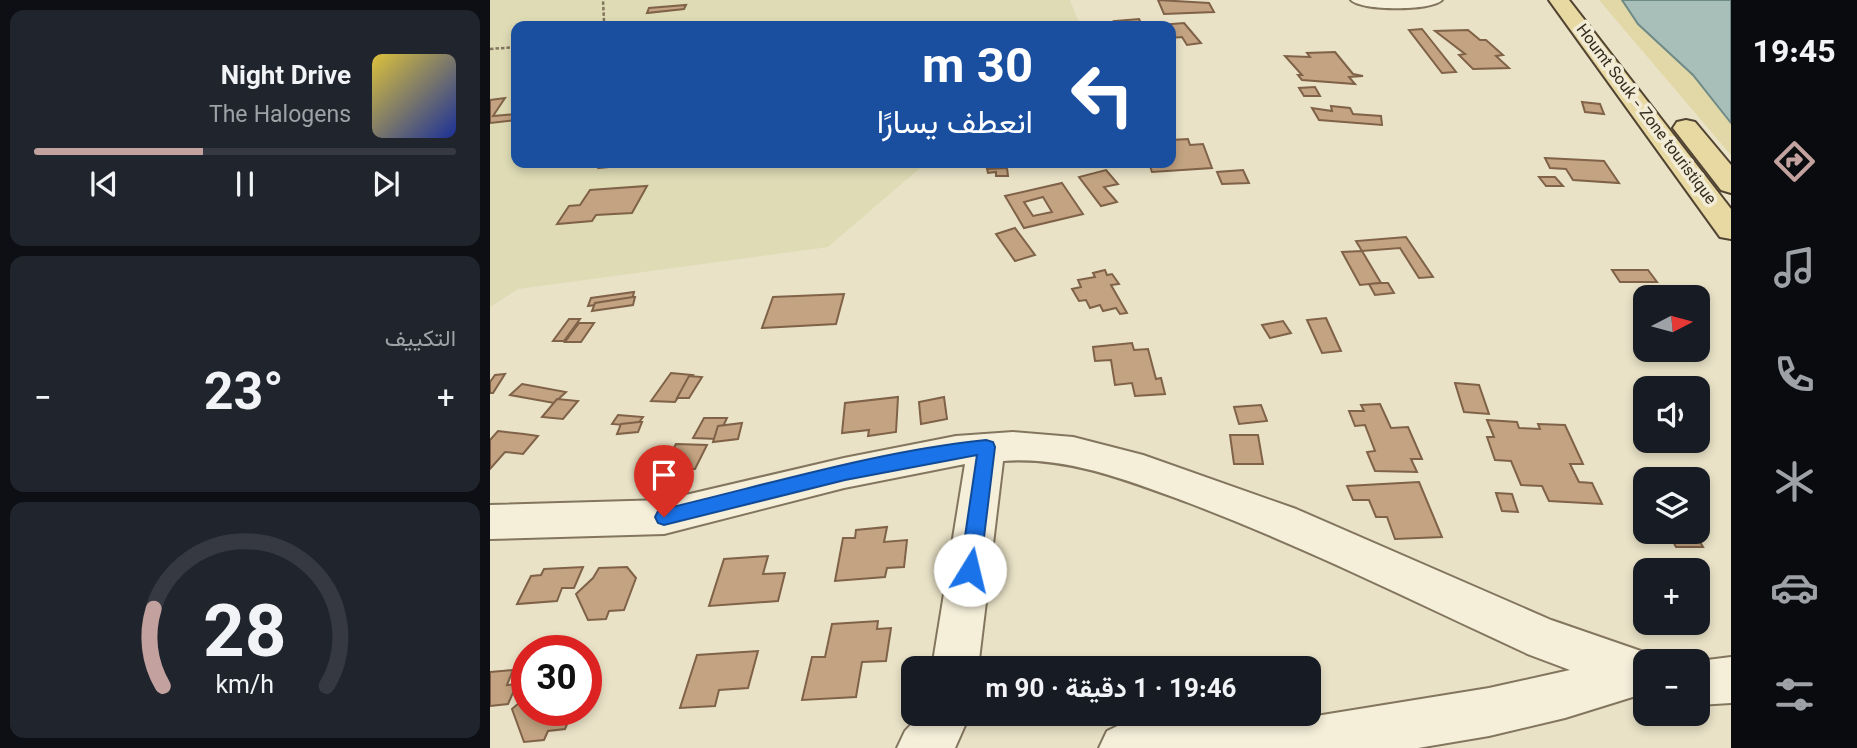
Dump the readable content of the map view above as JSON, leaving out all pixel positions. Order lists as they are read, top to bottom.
{
  "streets": {
    "main road": ["Houmt Souk - Zone touristique"]
  },
  "north": "right",
  "page": {
    "tabs": "19:45",
    "turn": ["30 m", "انعطف يسارًا"],
    "song": ["Night Drive", "The Halogens"],
    "tile": "التكييف",
    "map_buttons": ["+", "−"],
    "heat": ["−", "23°", "+"],
    "limit": "30",
    "trip": "19:46 · 1 دقيقة · 90 m",
    "gauge": ["28", "km/h"]
  }
}
